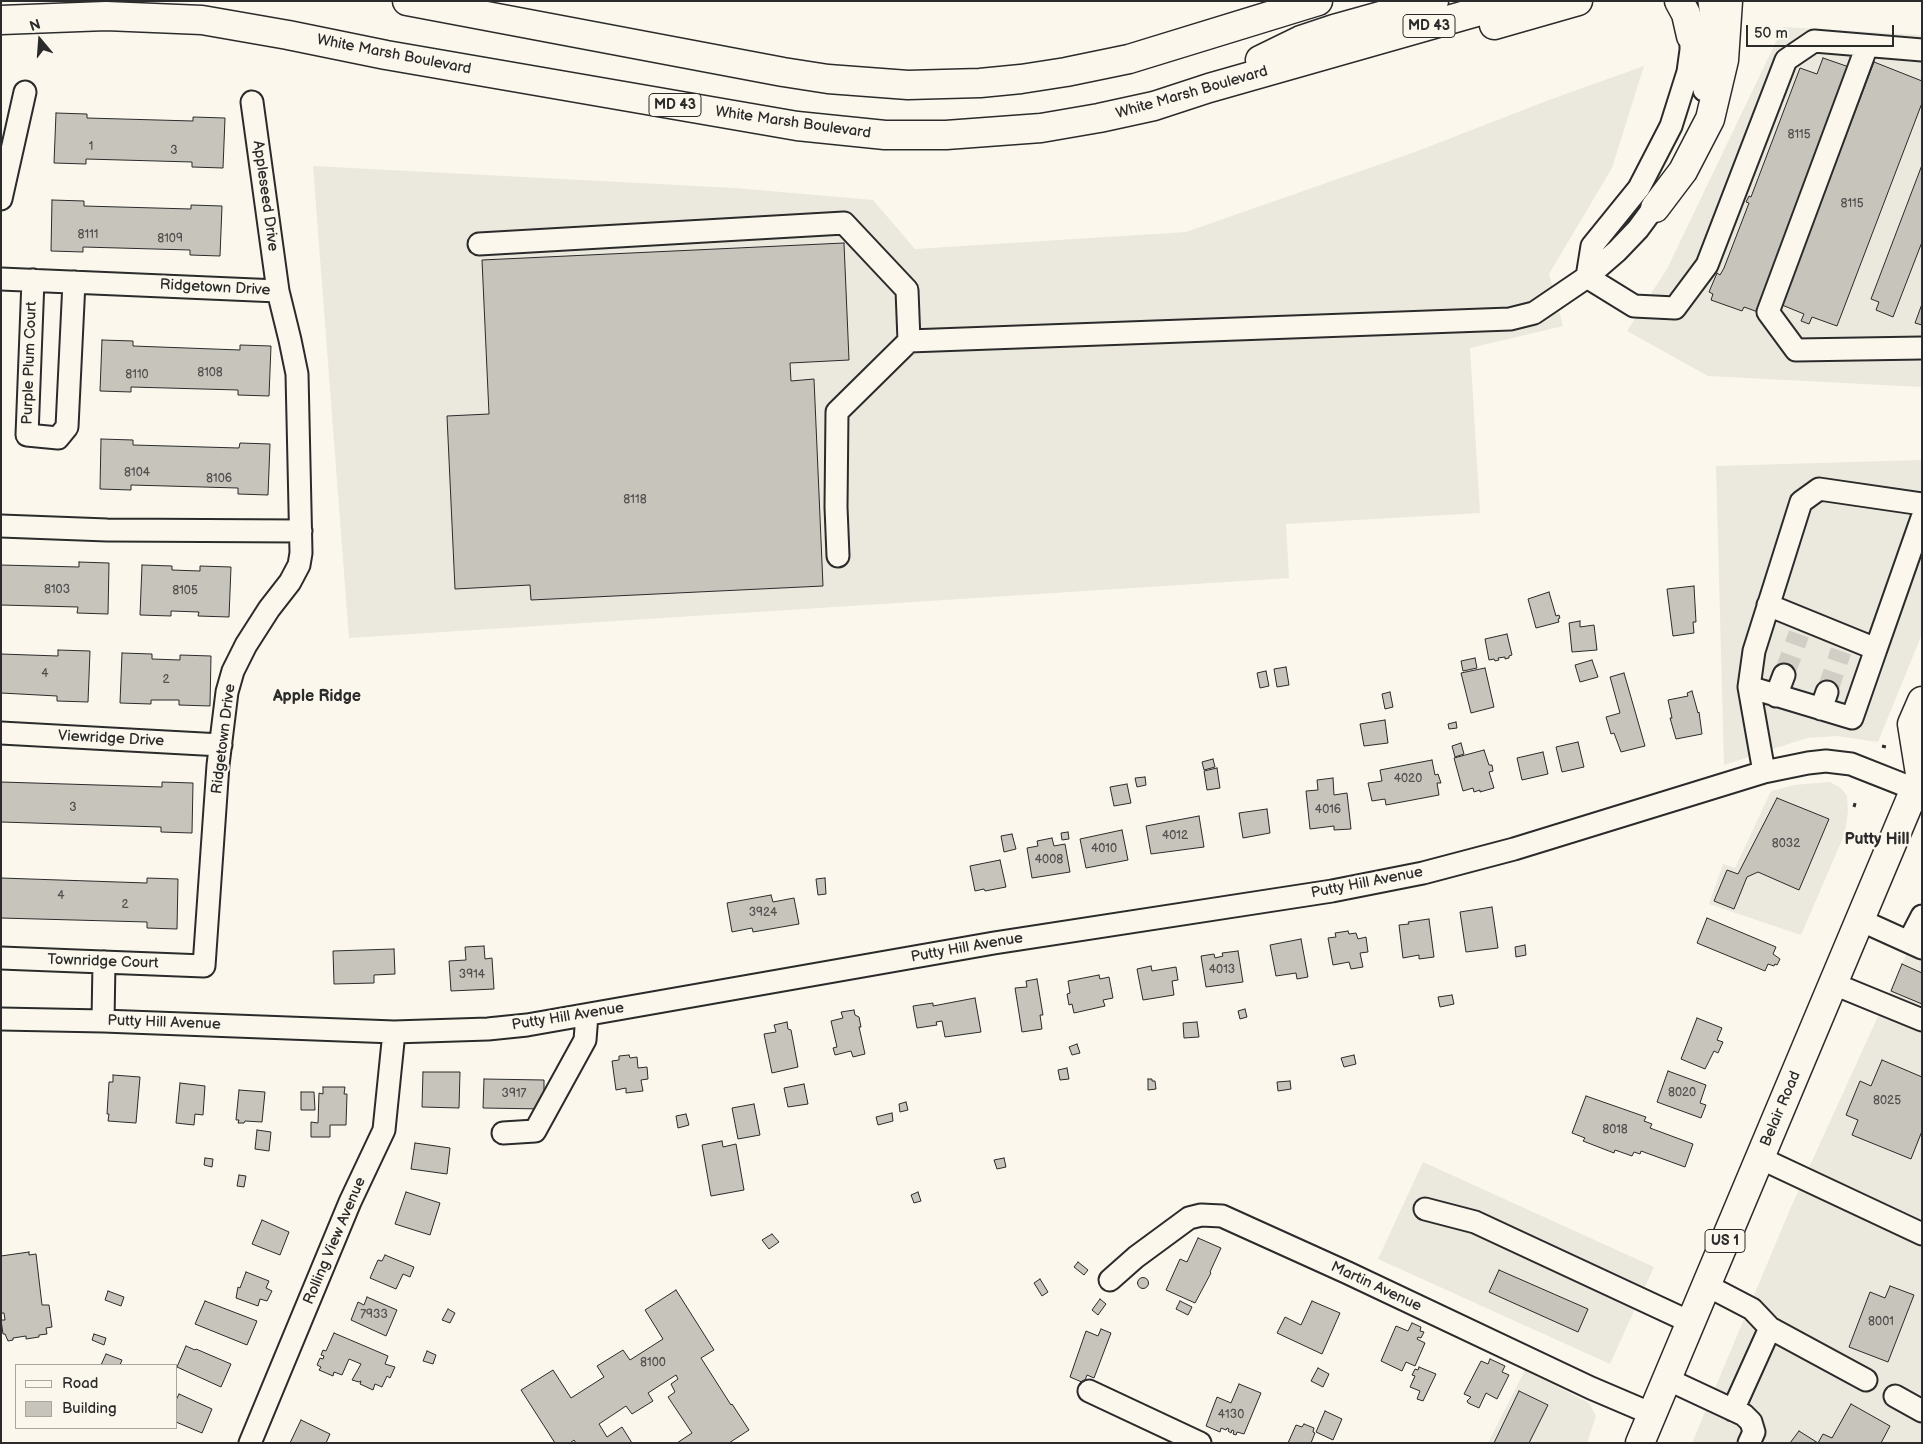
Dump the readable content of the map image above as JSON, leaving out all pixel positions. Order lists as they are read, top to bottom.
{
  "streets": {
    "highway": [
      "MD 43",
      "White Marsh Boulevard",
      "Belair Road",
      "US 1"
    ],
    "street": [
      "Appleseed Drive",
      "Ridgetown Drive",
      "Purple Plum Court",
      "Viewridge Drive",
      "Putty Hill Avenue",
      "Townridge Court",
      "Rolling View Avenue",
      "Martin Avenue"
    ]
  },
  "crossings": [
    ["Appleseed Drive", "Ridgetown Drive"],
    ["Ridgetown Drive", "Purple Plum Court"],
    ["Ridgetown Drive", "Viewridge Drive"],
    ["Ridgetown Drive", "Townridge Court"],
    ["Putty Hill Avenue", "Belair Road"],
    ["Putty Hill Avenue", "Rolling View Avenue"],
    ["Belair Road", "Martin Avenue"]
  ],
  "districts": ["Apple Ridge", "Putty Hill"],
  "house_numbers": [
    "8115",
    "1",
    "3",
    "8115",
    "8111",
    "8109",
    "8108",
    "8110",
    "8104",
    "8106",
    "8118",
    "8103",
    "8105",
    "4",
    "2",
    "4020",
    "3",
    "4016",
    "4012",
    "8032",
    "4010",
    "4008",
    "4",
    "2",
    "3924",
    "4013",
    "3914",
    "8020",
    "3917",
    "8025",
    "8018",
    "7933",
    "8001",
    "8100",
    "4130"
  ],
  "legend": ["Road", "Building"],
  "scale_bar": "50 m",
  "north": "top"
}
